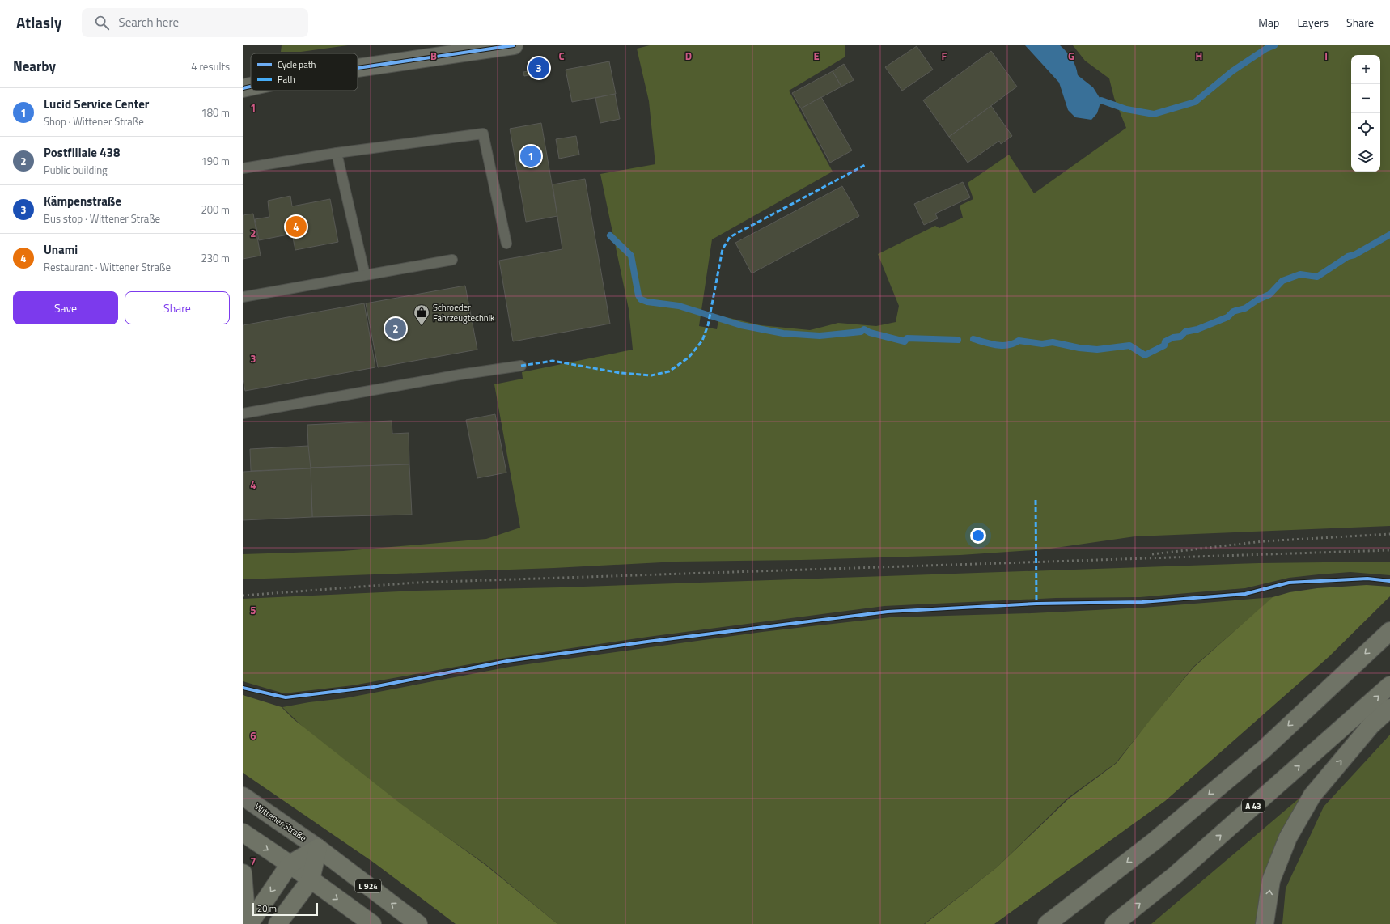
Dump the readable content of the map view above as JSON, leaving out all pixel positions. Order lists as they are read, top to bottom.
{
  "streets": {
    "highway": ["A 43", "L 924"],
    "main road": ["Wittener Straße"]
  },
  "crossings": [
    ["Wittener Straße", "L 924"]
  ],
  "places": {
    "shop": ["Schroeder Fahrzeugtechnik"]
  },
  "legend": ["Cycle path", "Path"],
  "scale_bar": "20 m",
  "page": {
    "header": "Atlasly",
    "search": "Search here",
    "nav": ["Map", "Layers", "Share"],
    "heading": ["Nearby", "4 results"],
    "map_buttons": ["+", "−"],
    "pins": [
      "3",
      "1",
      "4",
      "2"
    ],
    "list": [
      {
        "mark": "1",
        "name": "Lucid Service Center",
        "note": "Shop · Wittener Straße",
        "value": "180 m"
      },
      {
        "mark": "2",
        "name": "Postfiliale 438",
        "note": "Public building",
        "value": "190 m"
      },
      {
        "mark": "3",
        "name": "Kämpenstraße",
        "note": "Bus stop · Wittener Straße",
        "value": "200 m"
      },
      {
        "mark": "4",
        "name": "Unami",
        "note": "Restaurant · Wittener Straße",
        "value": "230 m"
      }
    ],
    "buttons": ["Save", "Share"],
    "scale": "20 m"
  },
  "grid": {
    "columns": [
      "B",
      "C",
      "D",
      "E",
      "F",
      "G",
      "H",
      "I"
    ],
    "rows": [
      "1",
      "2",
      "3",
      "4",
      "5",
      "6",
      "7"
    ]
  }
}
